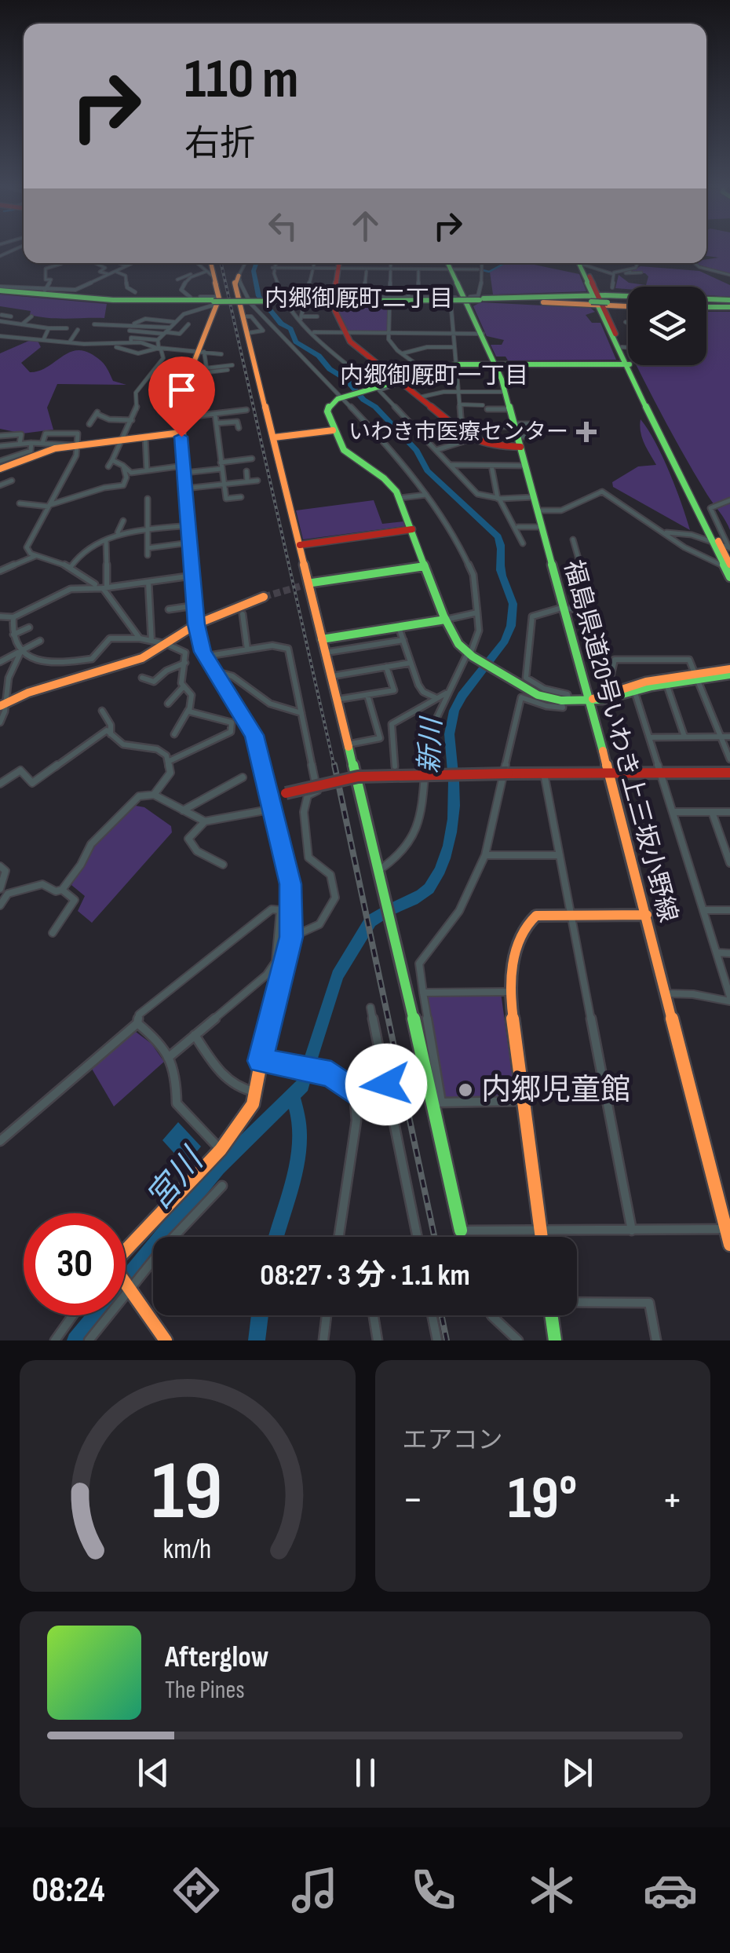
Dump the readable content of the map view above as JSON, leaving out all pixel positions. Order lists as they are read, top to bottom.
{
  "streets": {
    "main road": ["福島県道20号いわき上三坂小野線"]
  },
  "districts": ["内郷御厩町二丁目", "内郷御厩町一丁目"],
  "water": ["新川", "宮川"],
  "places": {
    "health": ["いわき市医療センター"],
    "other": ["内郷児童館"]
  },
  "page": {
    "turn": ["110 m", "右折"],
    "limit": "30",
    "trip": "08:27 · 3 分 · 1.1 km",
    "tile": "エアコン",
    "heat": ["−", "19°", "+"],
    "song": ["Afterglow", "The Pines"],
    "tabs": "08:24",
    "gauge": ["19", "km/h"]
  }
}
